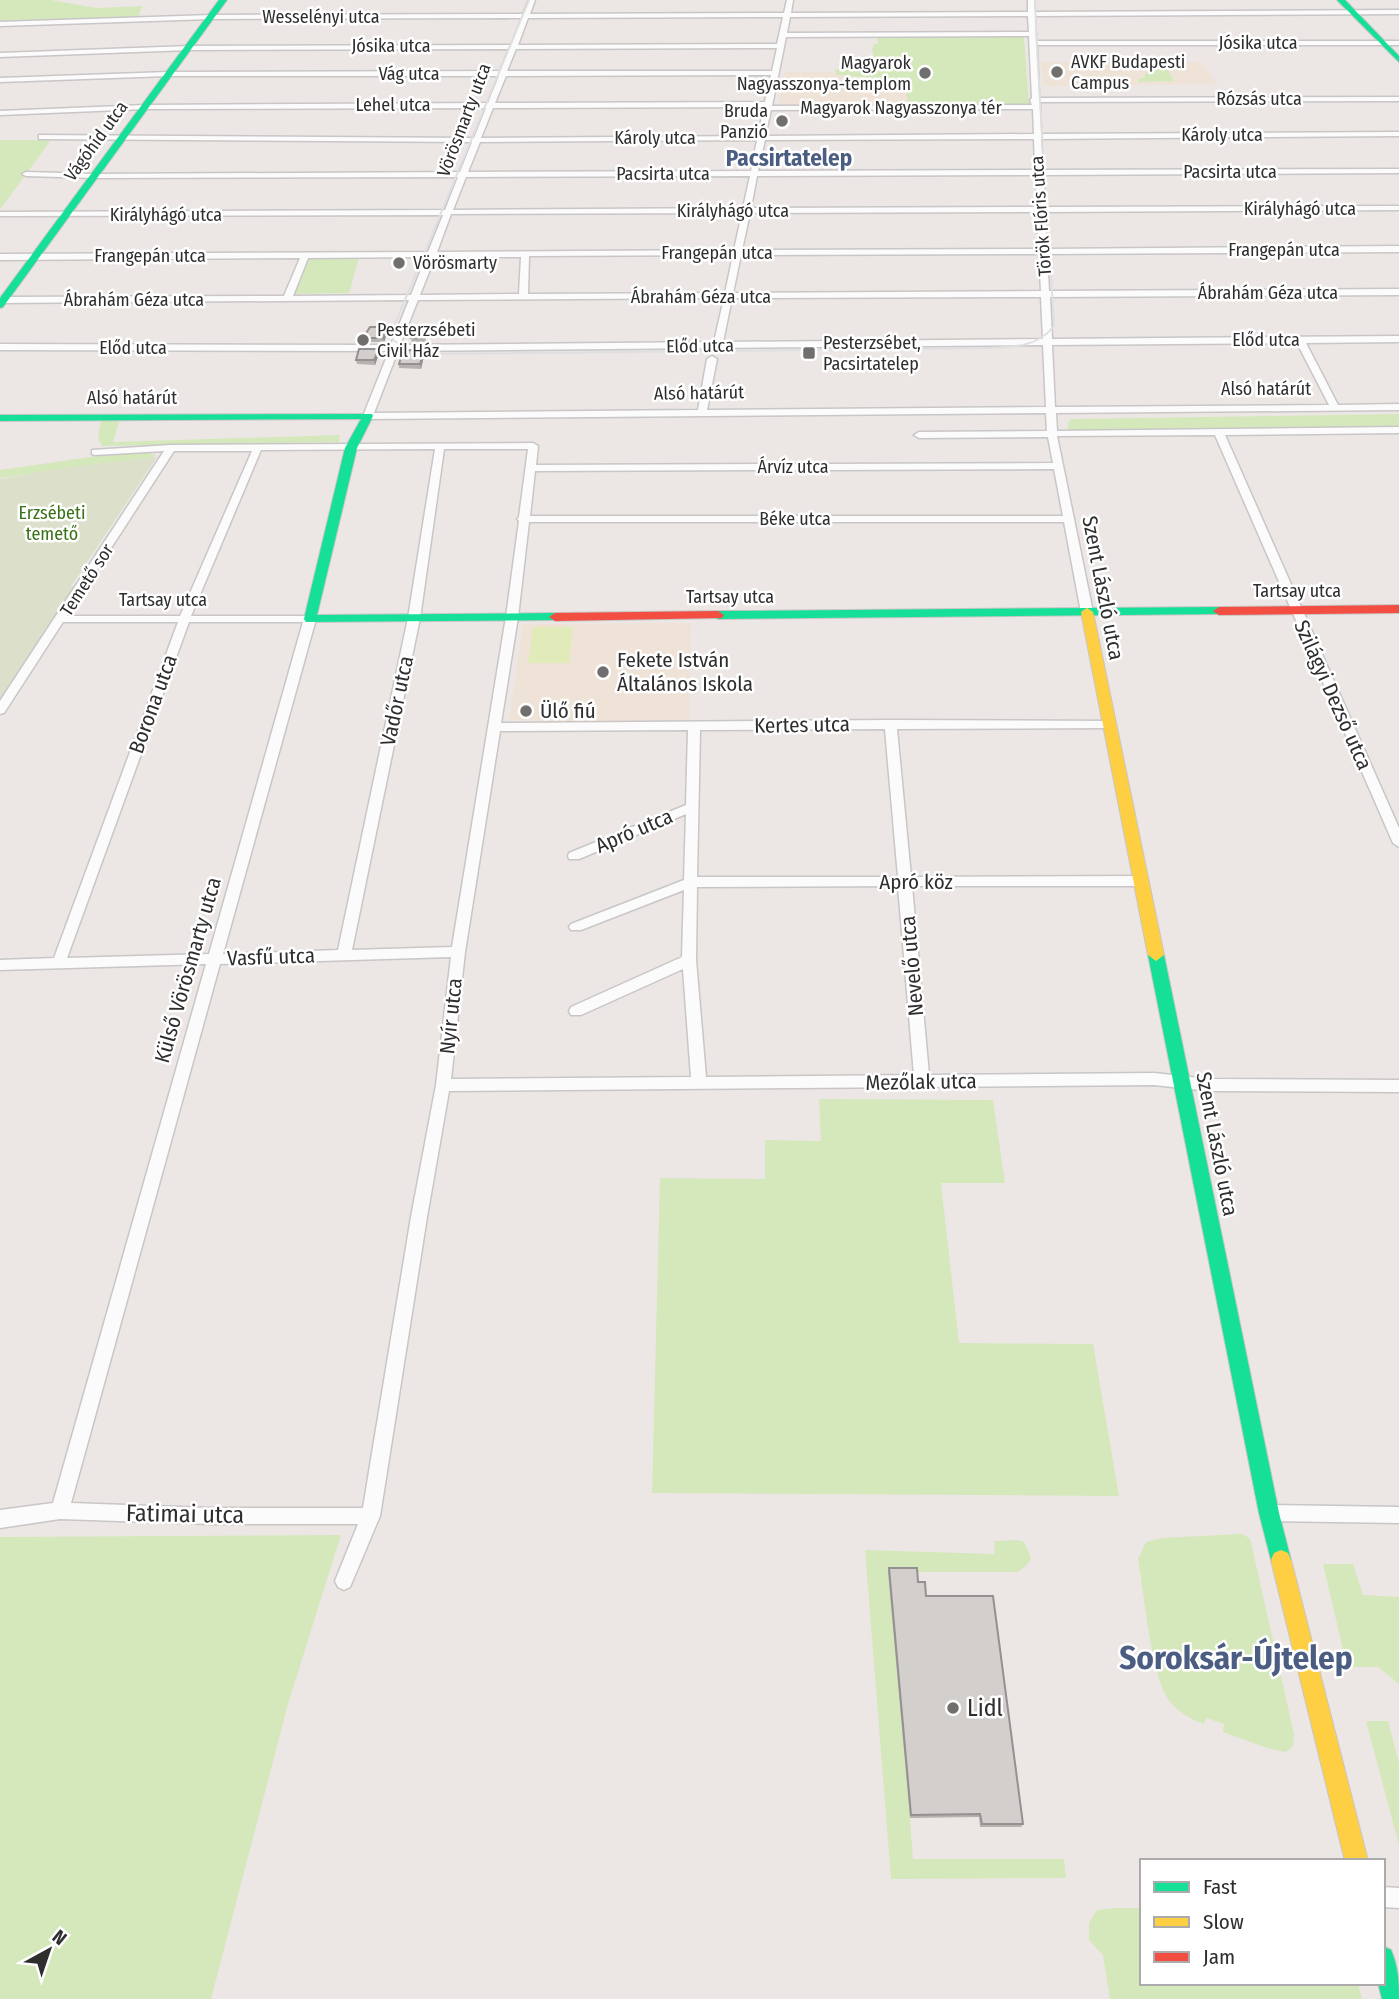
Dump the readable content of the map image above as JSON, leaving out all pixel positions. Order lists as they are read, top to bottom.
{
  "streets": {
    "street": [
      "Wesselényi utca",
      "Jósika utca",
      "Vág utca",
      "Rózsás utca",
      "Lehel utca",
      "Magyarok Nagyasszonya tér",
      "Vörösmarty utca",
      "Károly utca",
      "Vágóhíd utca",
      "Pacsirta utca",
      "Királyhágó utca",
      "Török Flóris utca",
      "Frangepán utca",
      "Ábrahám Géza utca",
      "Előd utca",
      "Alsó határút",
      "Árvíz utca",
      "Béke utca",
      "Temető sor",
      "Szent László utca",
      "Tartsay utca",
      "Szilágyi Dezső utca",
      "Vadőr utca",
      "Borona utca",
      "Kertes utca",
      "Apró utca",
      "Apró köz",
      "Vasfű utca",
      "Nevelő utca",
      "Külső Vörösmarty utca",
      "Nyír utca",
      "Mezőlak utca",
      "Fatimai utca"
    ]
  },
  "crossings": [
    ["Wesselényi utca", "Vörösmarty utca"],
    ["Wesselényi utca", "Vágóhíd utca"],
    ["Wesselényi utca", "Török Flóris utca"],
    ["Jósika utca", "Vörösmarty utca"],
    ["Jósika utca", "Vágóhíd utca"],
    ["Jósika utca", "Török Flóris utca"],
    ["Vág utca", "Vörösmarty utca"],
    ["Vág utca", "Vágóhíd utca"],
    ["Rózsás utca", "Magyarok Nagyasszonya tér"],
    ["Rózsás utca", "Török Flóris utca"],
    ["Lehel utca", "Magyarok Nagyasszonya tér"],
    ["Lehel utca", "Vörösmarty utca"],
    ["Lehel utca", "Vágóhíd utca"],
    ["Magyarok Nagyasszonya tér", "Török Flóris utca"],
    ["Vörösmarty utca", "Károly utca"],
    ["Vörösmarty utca", "Pacsirta utca"],
    ["Vörösmarty utca", "Királyhágó utca"],
    ["Vörösmarty utca", "Frangepán utca"],
    ["Vörösmarty utca", "Ábrahám Géza utca"],
    ["Károly utca", "Vágóhíd utca"],
    ["Károly utca", "Török Flóris utca"],
    ["Vágóhíd utca", "Pacsirta utca"],
    ["Vágóhíd utca", "Királyhágó utca"],
    ["Vágóhíd utca", "Frangepán utca"],
    ["Vágóhíd utca", "Ábrahám Géza utca"],
    ["Pacsirta utca", "Török Flóris utca"],
    ["Királyhágó utca", "Török Flóris utca"],
    ["Török Flóris utca", "Frangepán utca"],
    ["Török Flóris utca", "Ábrahám Géza utca"],
    ["Török Flóris utca", "Előd utca"],
    ["Török Flóris utca", "Alsó határút"],
    ["Török Flóris utca", "Szent László utca"],
    ["Alsó határút", "Szent László utca"],
    ["Alsó határút", "Szilágyi Dezső utca"],
    ["Árvíz utca", "Szent László utca"],
    ["Árvíz utca", "Nyír utca"],
    ["Béke utca", "Szent László utca"],
    ["Béke utca", "Nyír utca"],
    ["Temető sor", "Tartsay utca"],
    ["Szent László utca", "Tartsay utca"],
    ["Szent László utca", "Kertes utca"],
    ["Szent László utca", "Apró köz"],
    ["Szent László utca", "Mezőlak utca"],
    ["Tartsay utca", "Szilágyi Dezső utca"],
    ["Tartsay utca", "Vadőr utca"],
    ["Tartsay utca", "Borona utca"],
    ["Tartsay utca", "Külső Vörösmarty utca"],
    ["Tartsay utca", "Nyír utca"],
    ["Vadőr utca", "Vasfű utca"],
    ["Vadőr utca", "Nyír utca"],
    ["Borona utca", "Vasfű utca"],
    ["Kertes utca", "Apró utca"],
    ["Kertes utca", "Nevelő utca"],
    ["Kertes utca", "Nyír utca"],
    ["Apró utca", "Apró köz"],
    ["Apró utca", "Mezőlak utca"],
    ["Apró köz", "Nevelő utca"],
    ["Vasfű utca", "Külső Vörösmarty utca"],
    ["Vasfű utca", "Nyír utca"],
    ["Nevelő utca", "Mezőlak utca"],
    ["Külső Vörösmarty utca", "Fatimai utca"],
    ["Nyír utca", "Mezőlak utca"],
    ["Nyír utca", "Fatimai utca"]
  ],
  "districts": ["Pacsirtatelep", "Soroksár-Újtelep"],
  "parks": ["Erzsébeti temető"],
  "places": {
    "other": [
      "AVKF Budapesti Campus",
      "Magyarok Nagyasszonya-templom",
      "Bruda Panzió",
      "Vörösmarty",
      "Pesterzsébeti Civil Ház",
      "Fekete István Általános Iskola",
      "Ülő fiú",
      "Lidl"
    ],
    "transit": ["Pesterzsébet, Pacsirtatelep"]
  },
  "legend": ["Fast", "Slow", "Jam"],
  "north": "top right"
}
